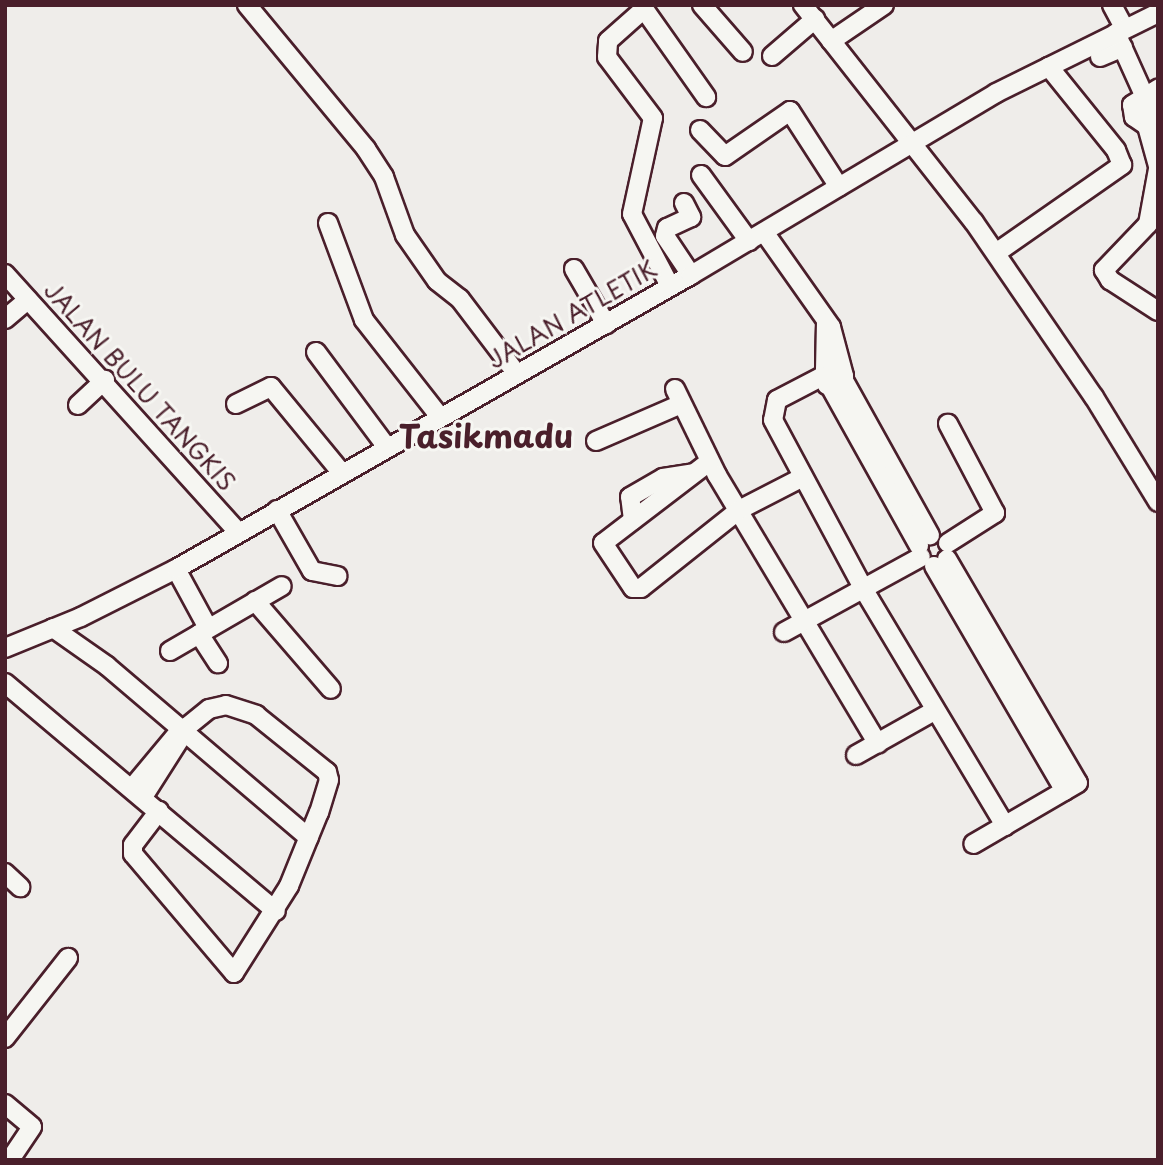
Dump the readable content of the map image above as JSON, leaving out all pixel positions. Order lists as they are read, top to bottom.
{
  "streets": {
    "street": ["JALAN ATLETIK", "JALAN BULU TANGKIS"]
  },
  "crossings": [
    ["JALAN ATLETIK", "JALAN BULU TANGKIS"]
  ],
  "districts": ["Tasikmadu"]
}
